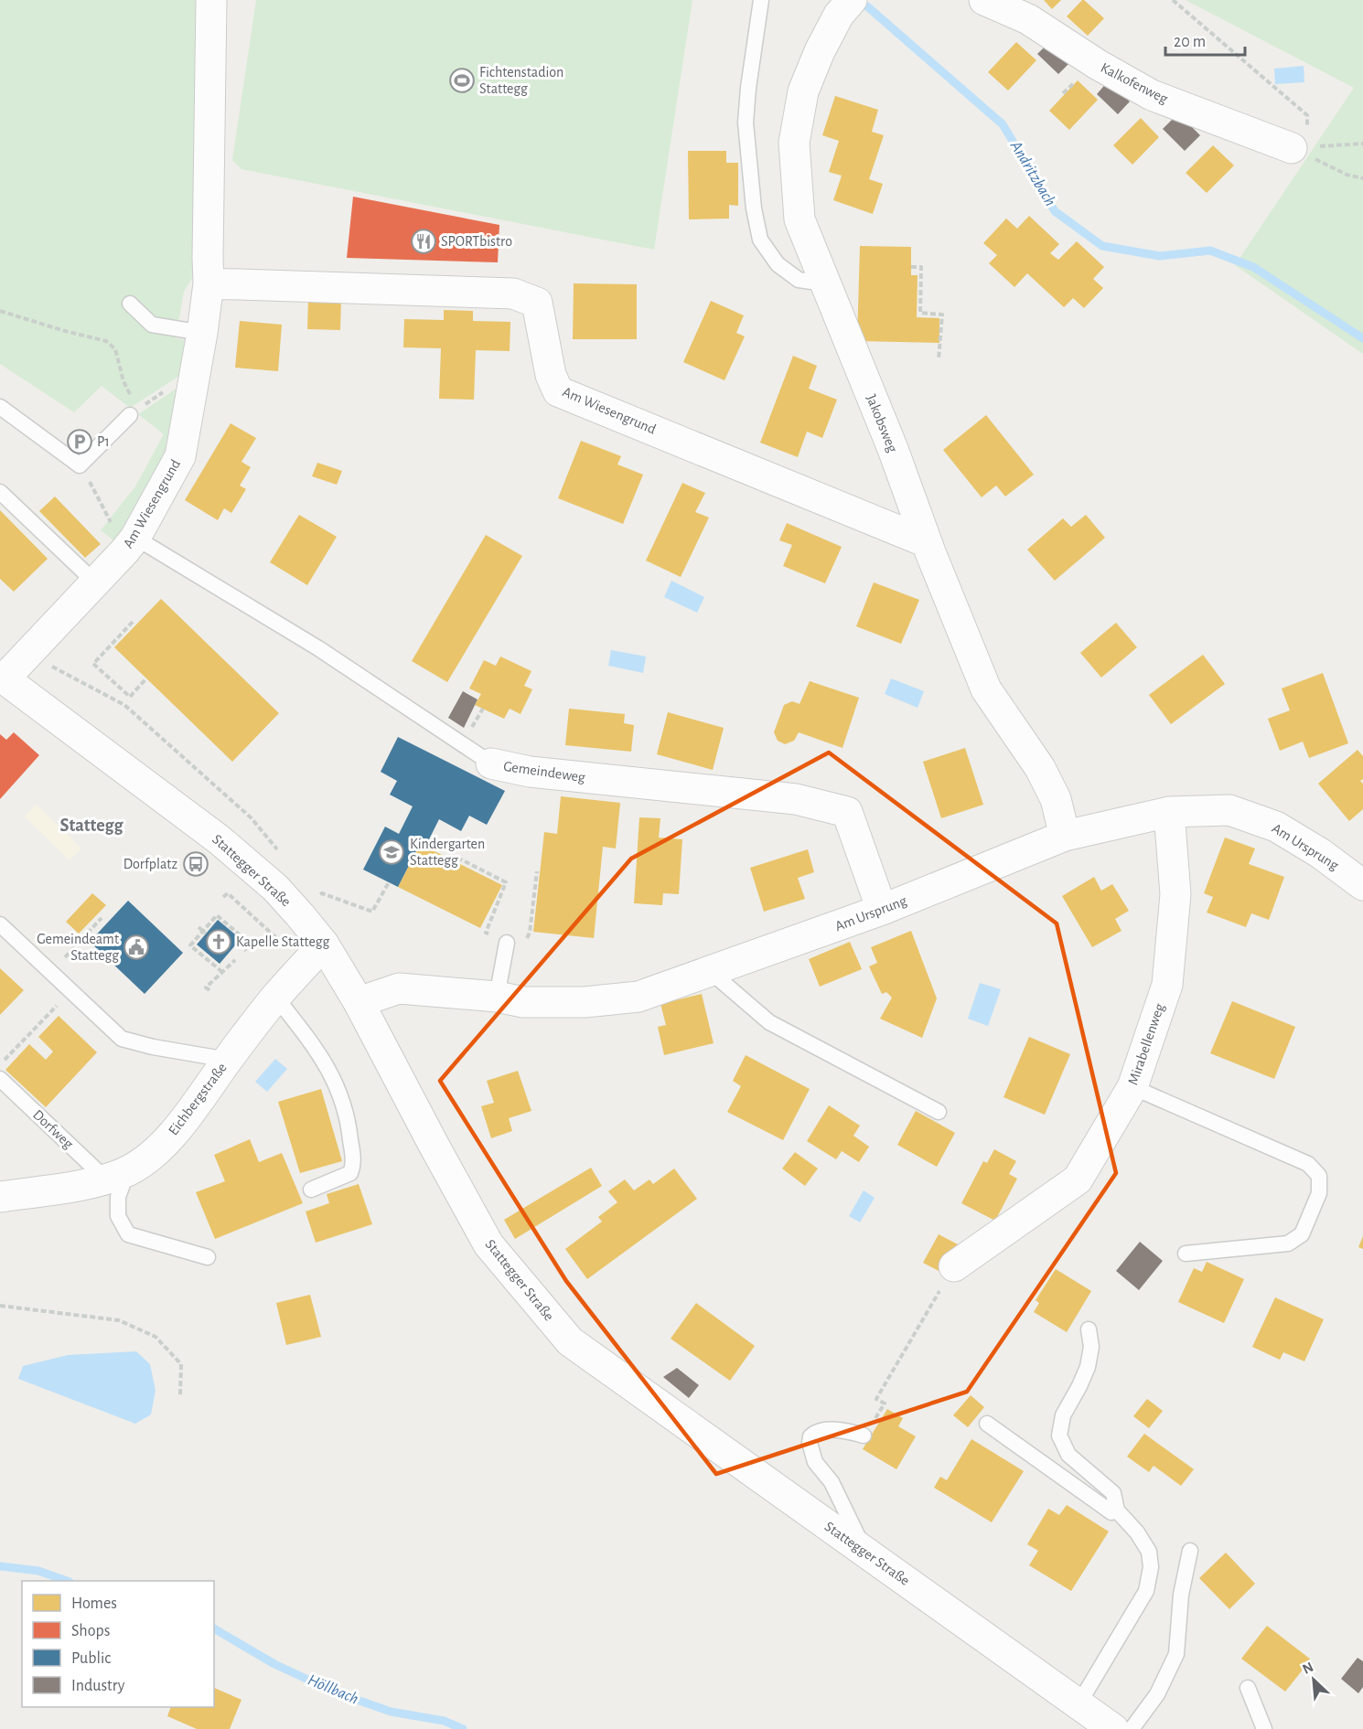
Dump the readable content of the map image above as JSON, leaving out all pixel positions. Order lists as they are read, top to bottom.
{
  "streets": {
    "street": [
      "Kalkofenweg",
      "Am Wiesengrund",
      "Jakobsweg",
      "Gemeindeweg",
      "Am Ursprung",
      "Stattegger Straße",
      "Mirabellenweg",
      "Eichbergstraße"
    ],
    "lane": ["Dorfweg"]
  },
  "crossings": [
    ["Am Wiesengrund", "Jakobsweg"],
    ["Am Wiesengrund", "Gemeindeweg"],
    ["Am Wiesengrund", "Stattegger Straße"],
    ["Jakobsweg", "Am Ursprung"],
    ["Gemeindeweg", "Am Ursprung"],
    ["Am Ursprung", "Stattegger Straße"],
    ["Am Ursprung", "Mirabellenweg"],
    ["Stattegger Straße", "Eichbergstraße"],
    ["Eichbergstraße", "Dorfweg"]
  ],
  "districts": ["Stattegg"],
  "water": ["Andritzbach", "Höllbach"],
  "places": {
    "sports": ["Fichtenstadion Stattegg"],
    "restaurant": ["SPORTbistro"],
    "parking": ["P1"],
    "school or university": ["Kindergarten Stattegg"],
    "bus stop": ["Dorfplatz"],
    "church": ["Kapelle Stattegg"],
    "public building": ["Gemeindeamt Stattegg"]
  },
  "legend": [
    "Homes",
    "Shops",
    "Public",
    "Industry"
  ],
  "scale_bar": "20 m",
  "north": "top left"
}
